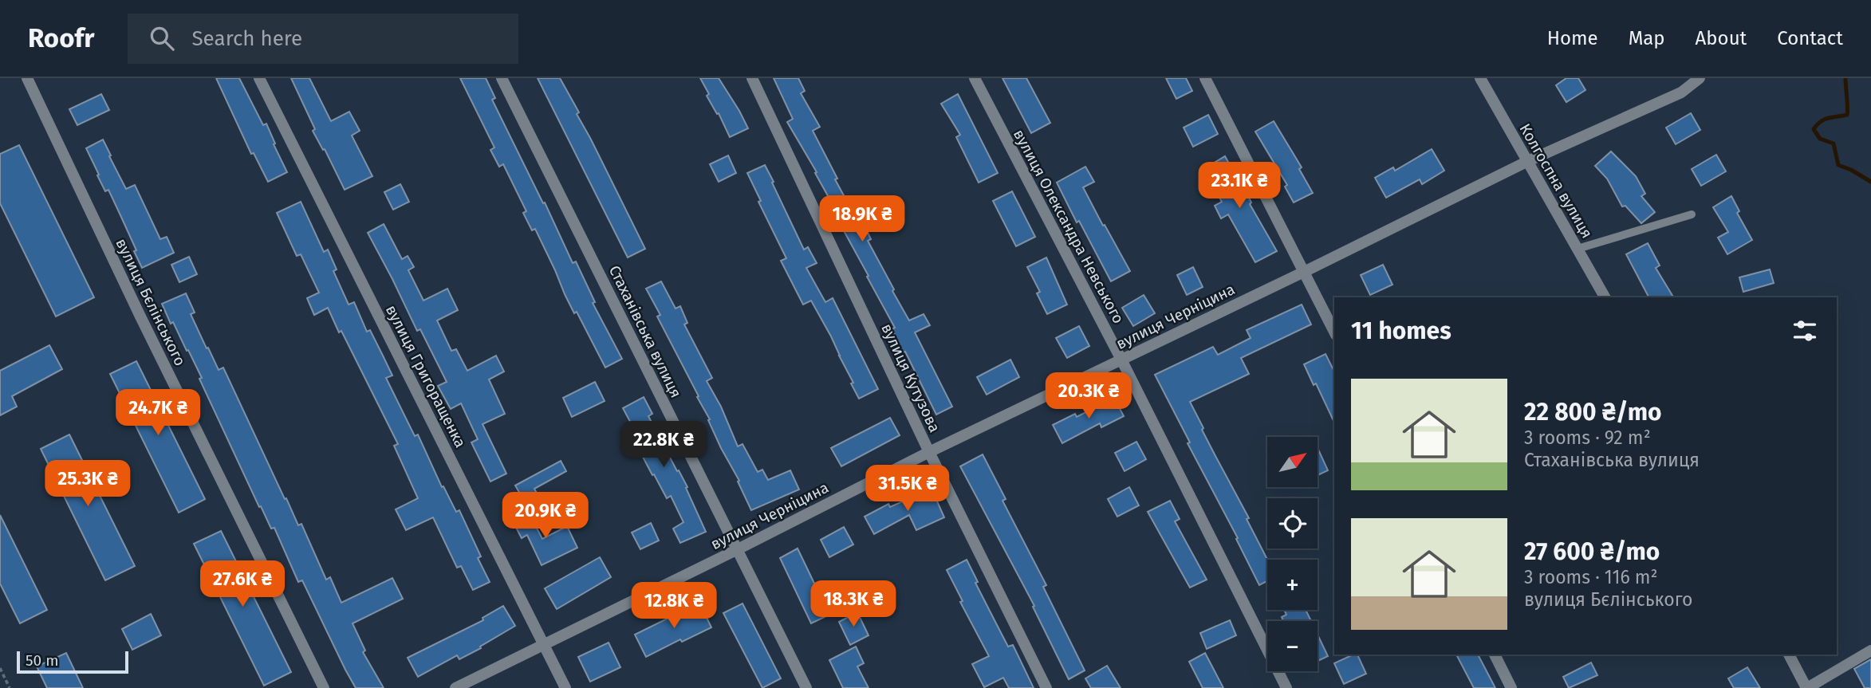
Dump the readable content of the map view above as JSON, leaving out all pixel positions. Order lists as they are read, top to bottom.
{
  "streets": {
    "street": [
      "Колгоспна вулиця",
      "вулиця Олександра Невського",
      "вулиця Бєлінського",
      "вулиця Черніцина",
      "Стаханівська вулиця",
      "вулиця Григоращенка",
      "вулиця Кутузова"
    ]
  },
  "crossings": [
    ["Колгоспна вулиця", "вулиця Черніцина"],
    ["вулиця Олександра Невського", "вулиця Черніцина"],
    ["вулиця Черніцина", "Стаханівська вулиця"],
    ["вулиця Черніцина", "вулиця Григоращенка"],
    ["вулиця Черніцина", "вулиця Кутузова"]
  ],
  "scale_bar": "50 m",
  "north": "top right",
  "page": {
    "header": "Roofr",
    "search": "Search here",
    "nav": [
      "Home",
      "Map",
      "About",
      "Contact"
    ],
    "price": [
      "23.1K ₴",
      "18.9K ₴",
      "20.3K ₴",
      "24.7K ₴",
      "22.8K ₴",
      "25.3K ₴",
      "31.5K ₴",
      "20.9K ₴",
      "27.6K ₴",
      "18.3K ₴",
      "12.8K ₴"
    ],
    "heading": "11 homes",
    "list": [
      {
        "name": "22 800 ₴/mo",
        "note": "3 rooms · 92 m² · Стаханівська вулиця"
      },
      {
        "name": "27 600 ₴/mo",
        "note": "3 rooms · 116 m² · вулиця Бєлінського"
      }
    ],
    "map_buttons": ["+", "−"],
    "scale": "50 m"
  }
}
